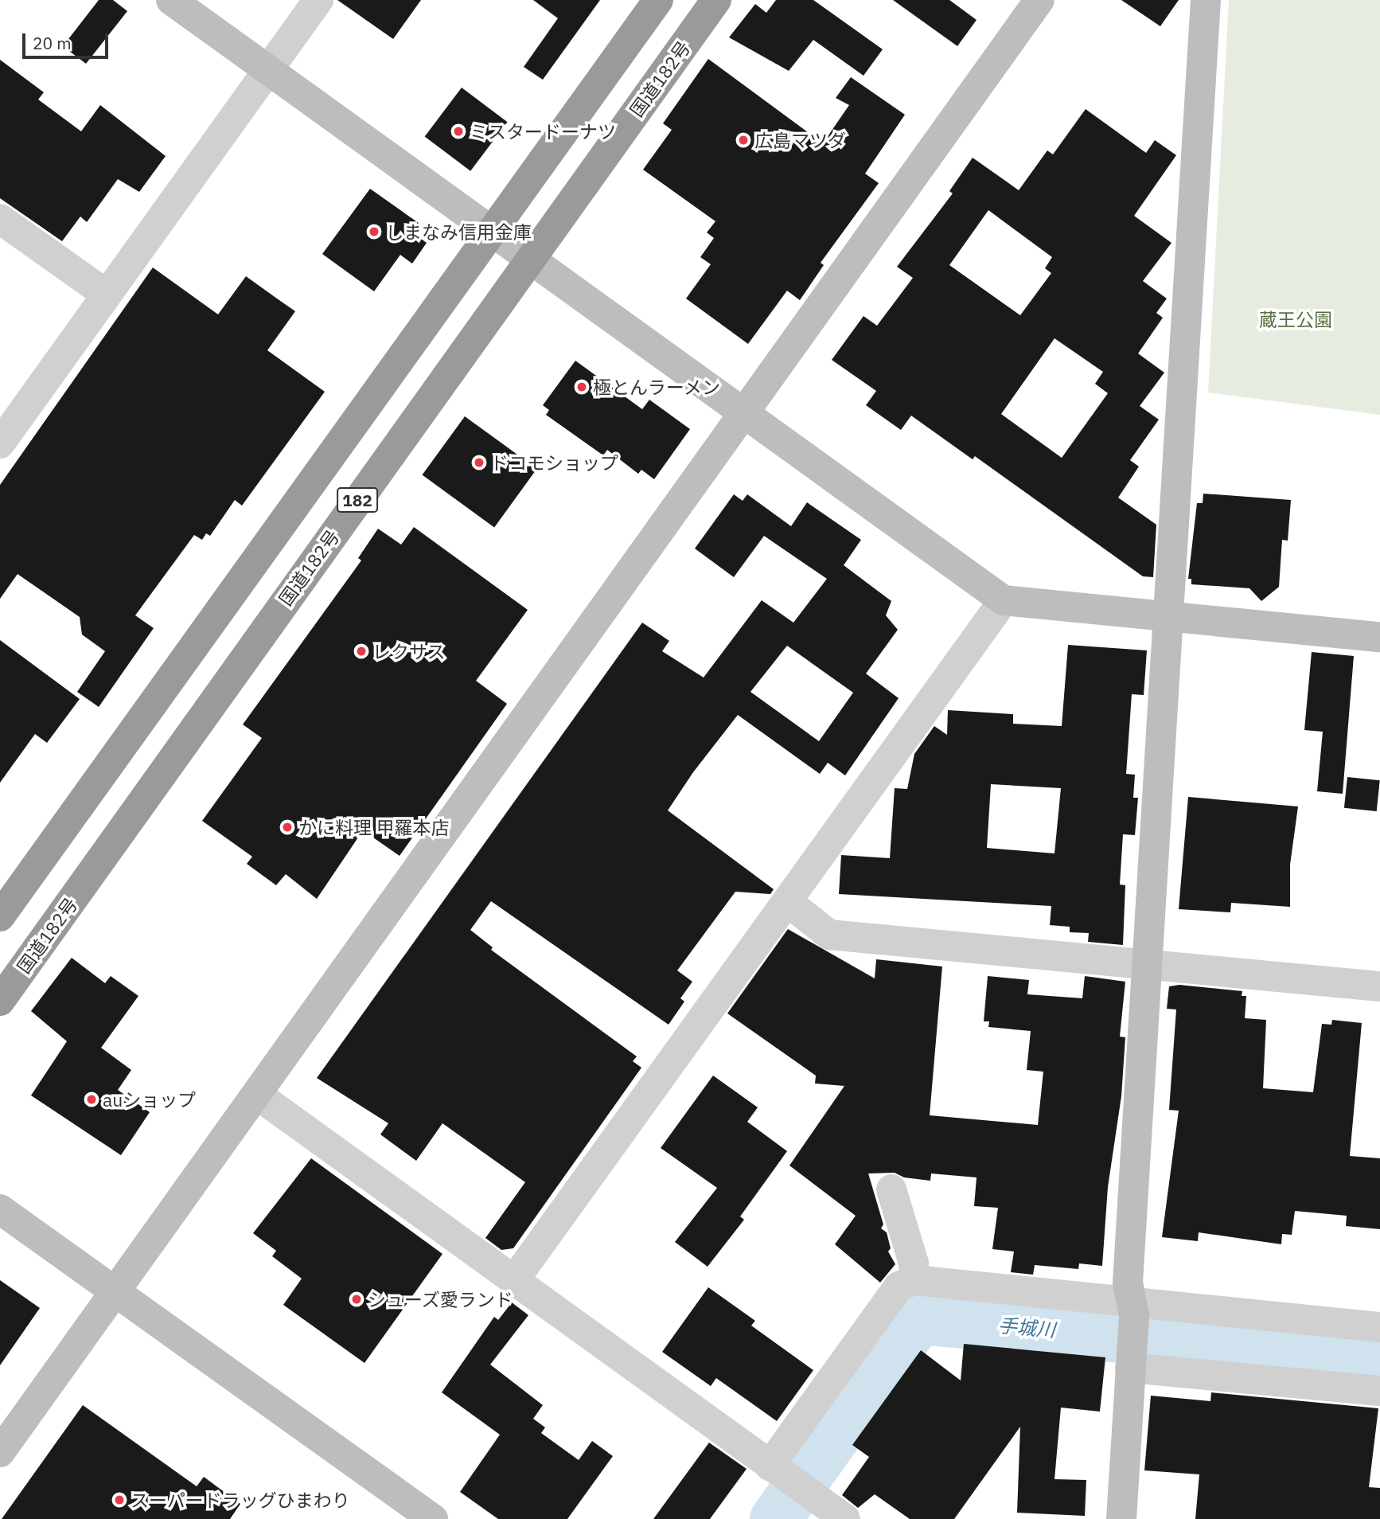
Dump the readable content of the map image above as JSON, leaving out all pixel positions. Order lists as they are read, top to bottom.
{
  "streets": {
    "highway": ["国道182号", "182"]
  },
  "water": ["手城川"],
  "parks": ["蔵王公園"],
  "places": [
    "ミスタードーナツ",
    "広島マツダ",
    "しまなみ信用金庫",
    "極とんラーメン",
    "ドコモショップ",
    "レクサス",
    "かに料理 甲羅本店",
    "auショップ",
    "シューズ愛ランド",
    "スーパードラッグひまわり"
  ],
  "scale_bar": "20 m"
}
